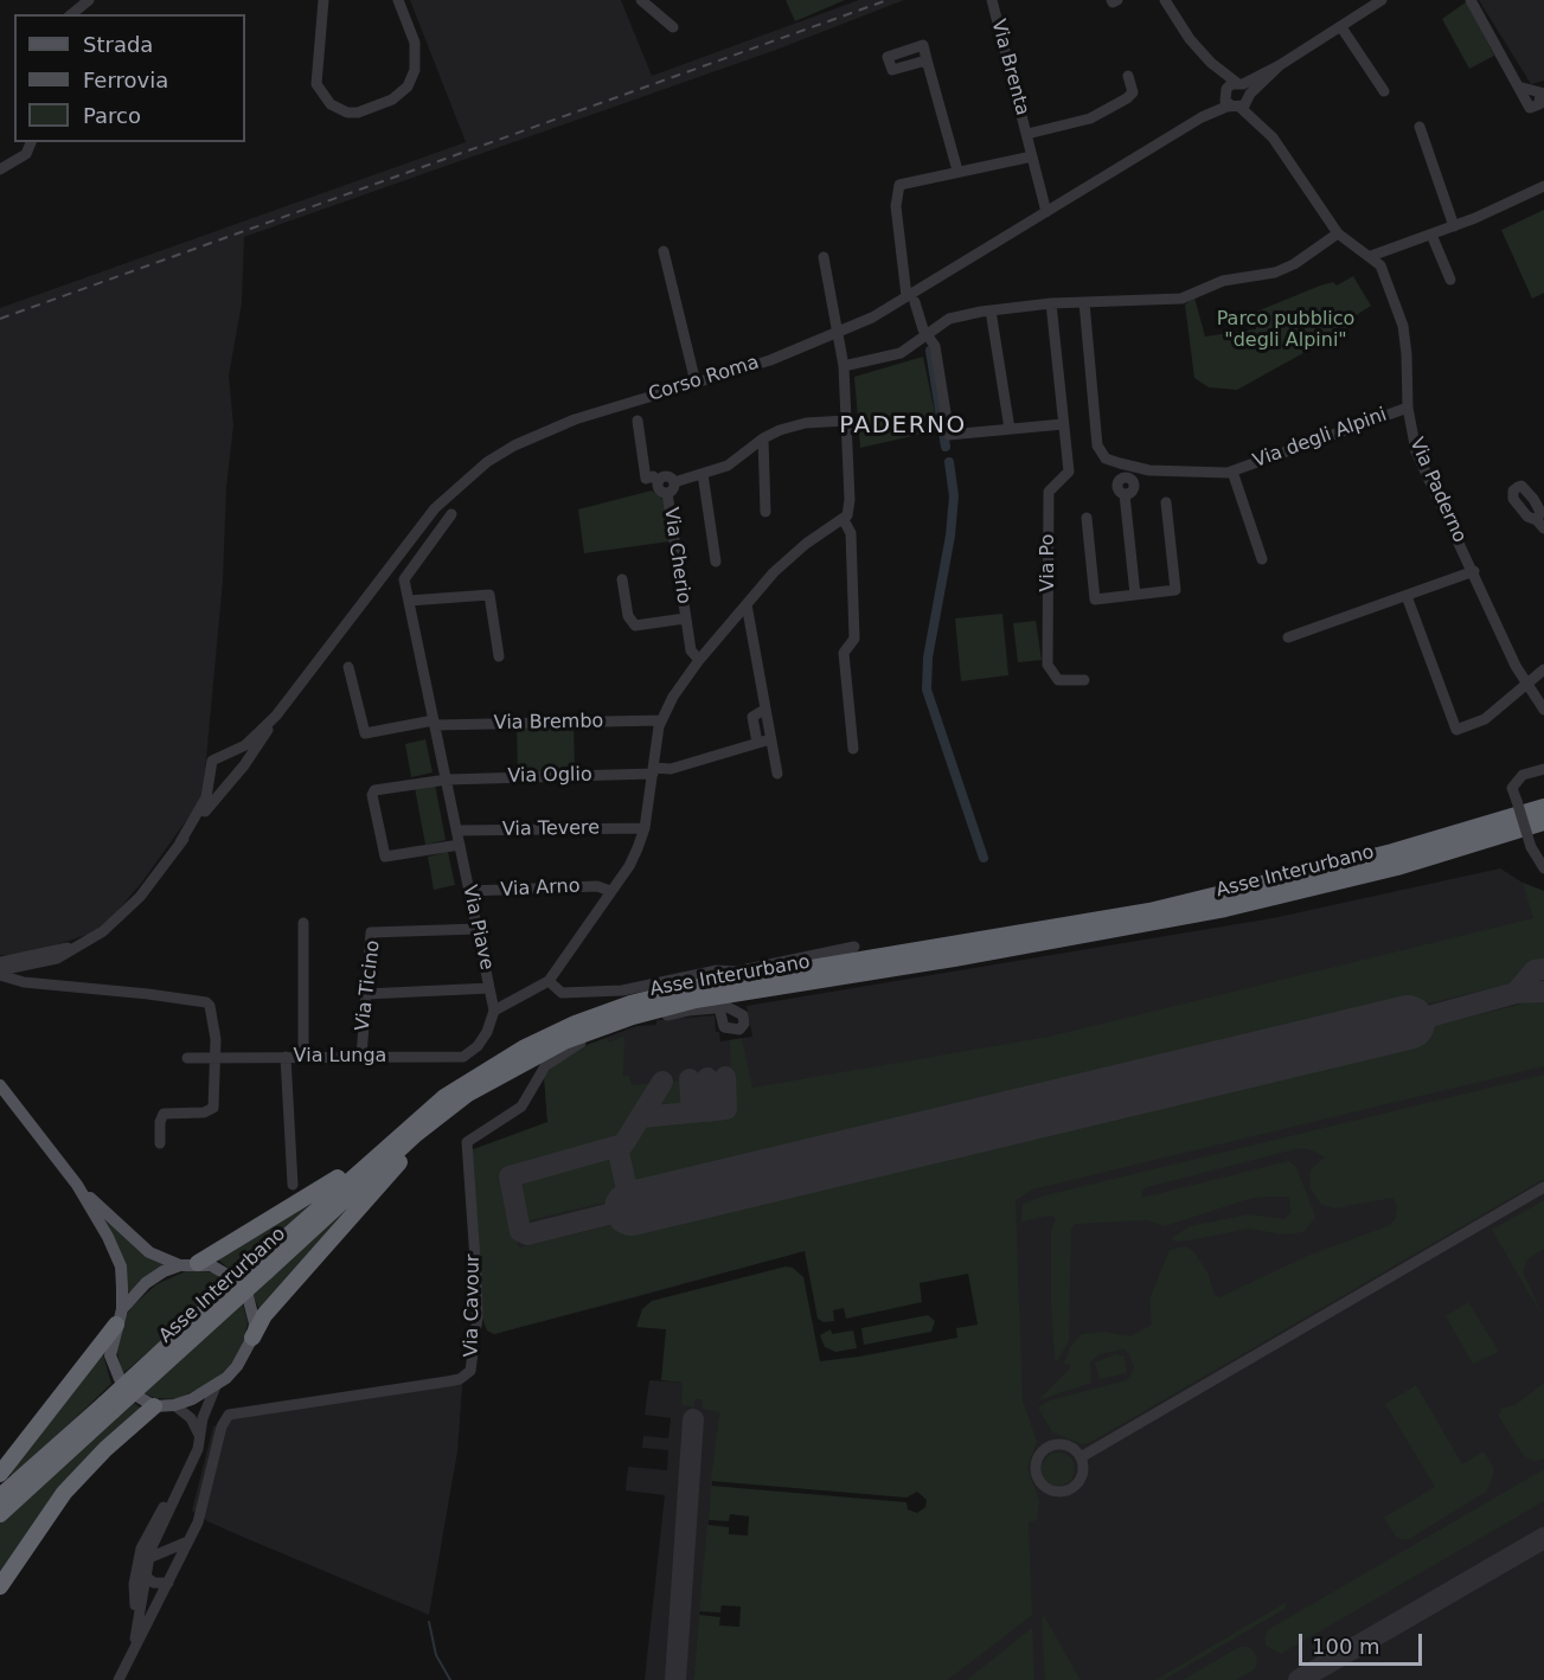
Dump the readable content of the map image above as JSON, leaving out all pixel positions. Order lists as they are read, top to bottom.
{
  "streets": {
    "highway": ["Asse Interurbano"],
    "street": [
      "Via Brenta",
      "Corso Roma",
      "Via degli Alpini",
      "Via Paderno",
      "Via Cherio",
      "Via Po",
      "Via Brembo",
      "Via Oglio",
      "Via Tevere",
      "Via Arno",
      "Via Piave",
      "Via Ticino",
      "Via Lunga",
      "Via Cavour"
    ]
  },
  "crossings": [
    ["Via Brenta", "Corso Roma"],
    ["Corso Roma", "Via Paderno"],
    ["Via degli Alpini", "Via Paderno"],
    ["Via Brembo", "Via Piave"],
    ["Via Oglio", "Via Piave"],
    ["Via Tevere", "Via Piave"],
    ["Via Arno", "Via Piave"],
    ["Via Piave", "Via Ticino"],
    ["Via Piave", "Via Lunga"],
    ["Via Ticino", "Via Lunga"]
  ],
  "districts": ["PADERNO"],
  "parks": ["Parco pubblico \"degli Alpini\""],
  "legend": ["Strada", "Ferrovia", "Parco"],
  "scale_bar": "100 m"
}
